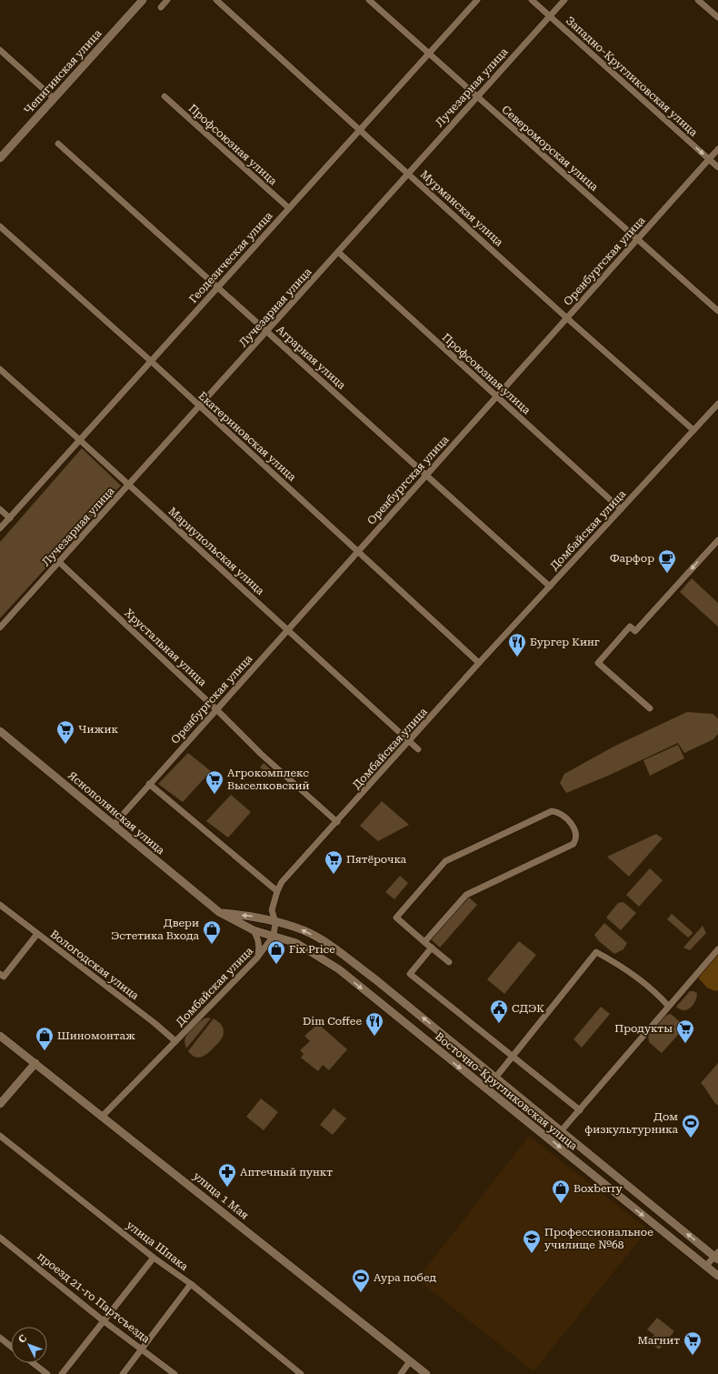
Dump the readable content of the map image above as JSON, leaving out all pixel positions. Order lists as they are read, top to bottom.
{
  "streets": {
    "street": [
      "Чепигинская улица",
      "Западно-Кругликовская улица",
      "Лучезарная улица",
      "Профсоюзная улица",
      "Североморская улица",
      "Мурманская улица",
      "Геодезическая улица",
      "Оренбургская улица",
      "Аграрная улица",
      "Екатериновская улица",
      "Домбайская улица",
      "Мариупольская улица",
      "Хрустальная улица",
      "Яснополянская улица",
      "Вологодская улица",
      "Восточно-Кругликовская улица",
      "улица 1 Мая",
      "улица Шпака",
      "проезд 21-го Партсъезда"
    ]
  },
  "crossings": [
    ["Западно-Кругликовская улица", "Лучезарная улица"],
    ["Западно-Кругликовская улица", "Оренбургская улица"],
    ["Лучезарная улица", "Профсоюзная улица"],
    ["Лучезарная улица", "Североморская улица"],
    ["Лучезарная улица", "Мурманская улица"],
    ["Лучезарная улица", "Аграрная улица"],
    ["Лучезарная улица", "Екатериновская улица"],
    ["Лучезарная улица", "Мариупольская улица"],
    ["Лучезарная улица", "Хрустальная улица"],
    ["Профсоюзная улица", "Геодезическая улица"],
    ["Профсоюзная улица", "Оренбургская улица"],
    ["Профсоюзная улица", "Домбайская улица"],
    ["Североморская улица", "Геодезическая улица"],
    ["Североморская улица", "Оренбургская улица"],
    ["Мурманская улица", "Геодезическая улица"],
    ["Мурманская улица", "Оренбургская улица"],
    ["Мурманская улица", "Домбайская улица"],
    ["Геодезическая улица", "Аграрная улица"],
    ["Геодезическая улица", "Екатериновская улица"],
    ["Геодезическая улица", "Мариупольская улица"],
    ["Оренбургская улица", "Аграрная улица"],
    ["Оренбургская улица", "Екатериновская улица"],
    ["Оренбургская улица", "Мариупольская улица"],
    ["Оренбургская улица", "Хрустальная улица"],
    ["Оренбургская улица", "Яснополянская улица"],
    ["Аграрная улица", "Домбайская улица"],
    ["Екатериновская улица", "Домбайская улица"],
    ["Домбайская улица", "Мариупольская улица"],
    ["Домбайская улица", "Хрустальная улица"],
    ["Домбайская улица", "Вологодская улица"],
    ["Домбайская улица", "Восточно-Кругликовская улица"],
    ["Домбайская улица", "улица 1 Мая"],
    ["Яснополянская улица", "Восточно-Кругликовская улица"]
  ],
  "one_way": ["Западно-Кругликовская улица"],
  "places": {
    "cafe": ["Фарфор"],
    "restaurant": ["Бургер Кинг", "Dim Coffee"],
    "supermarket": [
      "Чижик",
      "Агрокомплекс Выселковский",
      "Пятёрочка",
      "Продукты",
      "Магнит"
    ],
    "shop": [
      "Двери Эстетика Входа",
      "Fix Price",
      "Шиномонтаж",
      "Boxberry"
    ],
    "public building": ["СДЭК"],
    "sports": ["Дом физкультурника", "Аура побед"],
    "pharmacy": ["Аптечный пункт"],
    "school or university": ["Профессиональное училище №68"]
  },
  "north": "top left"
}
